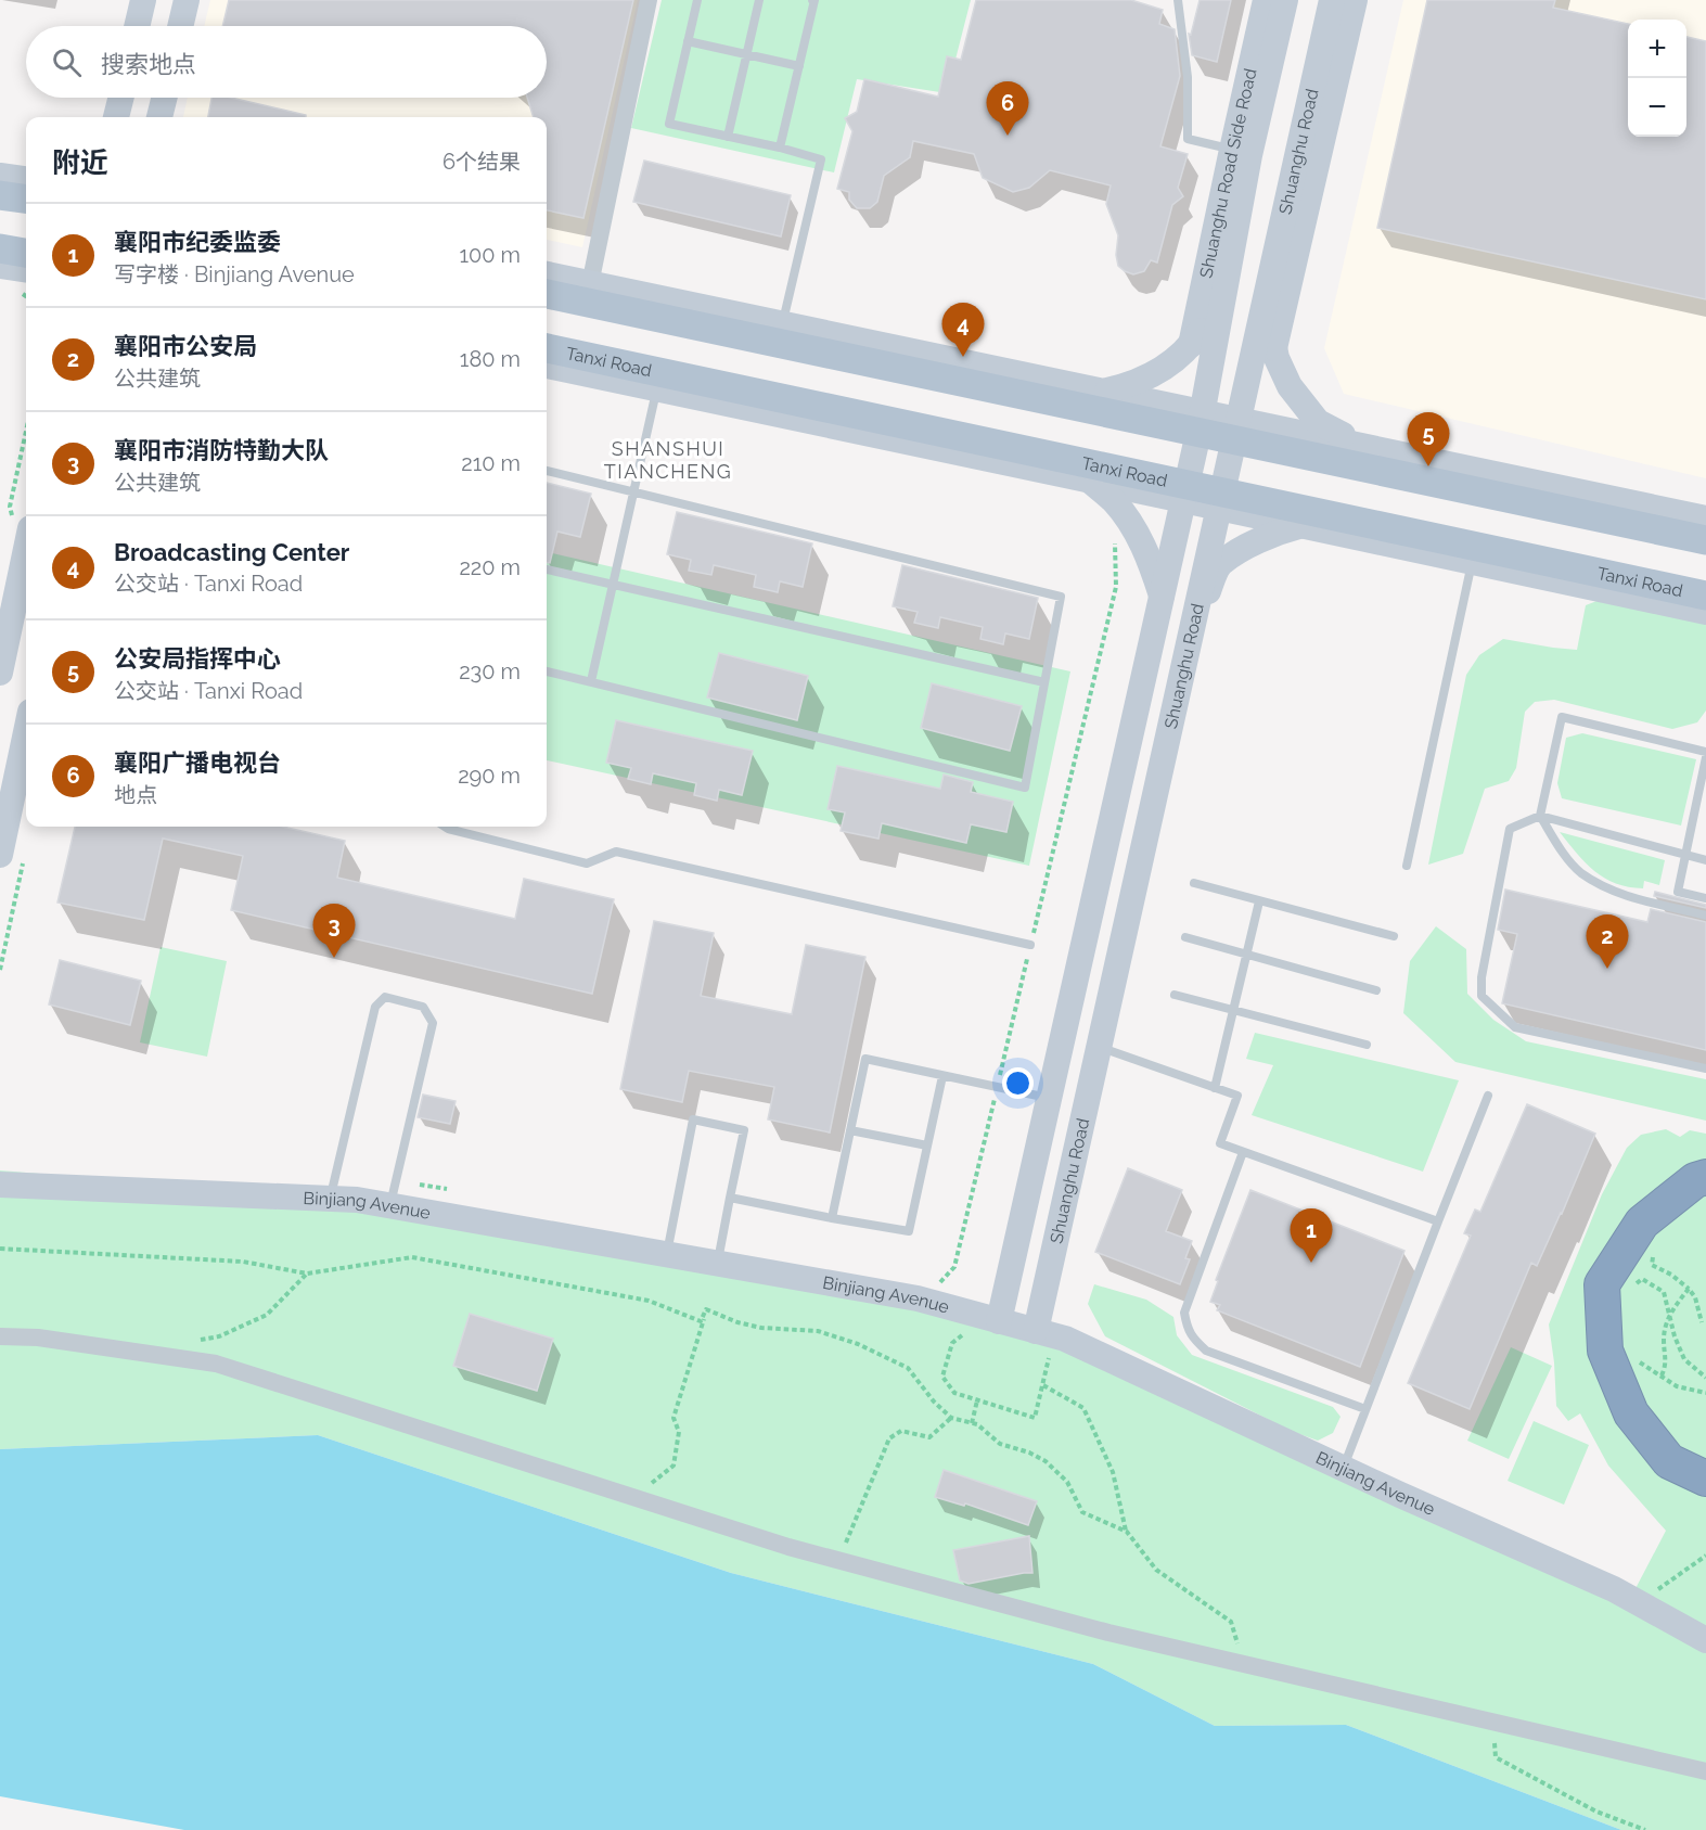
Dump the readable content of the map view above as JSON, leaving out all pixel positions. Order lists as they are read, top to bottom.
{
  "streets": {
    "main road": ["Tanxi Road"],
    "street": ["Shuanghu Road", "Shuanghu Road Side Road", "Binjiang Avenue"]
  },
  "crossings": [
    ["Shuanghu Road", "Shuanghu Road Side Road"],
    ["Shuanghu Road", "Tanxi Road"],
    ["Shuanghu Road", "Binjiang Avenue"]
  ],
  "districts": ["SHANSHUI TIANCHENG"],
  "page": {
    "map_buttons": ["+", "−"],
    "search": "搜索地点",
    "pins": [
      "6",
      "4",
      "5",
      "3",
      "2",
      "1"
    ],
    "heading": ["附近", "6个结果"],
    "list": [
      {
        "mark": "1",
        "name": "襄阳市纪委监委",
        "note": "写字楼 · Binjiang Avenue",
        "value": "100 m"
      },
      {
        "mark": "2",
        "name": "襄阳市公安局",
        "note": "公共建筑",
        "value": "180 m"
      },
      {
        "mark": "3",
        "name": "襄阳市消防特勤大队",
        "note": "公共建筑",
        "value": "210 m"
      },
      {
        "mark": "4",
        "name": "Broadcasting Center",
        "note": "公交站 · Tanxi Road",
        "value": "220 m"
      },
      {
        "mark": "5",
        "name": "公安局指挥中心",
        "note": "公交站 · Tanxi Road",
        "value": "230 m"
      },
      {
        "mark": "6",
        "name": "襄阳广播电视台",
        "note": "地点",
        "value": "290 m"
      }
    ]
  }
}
